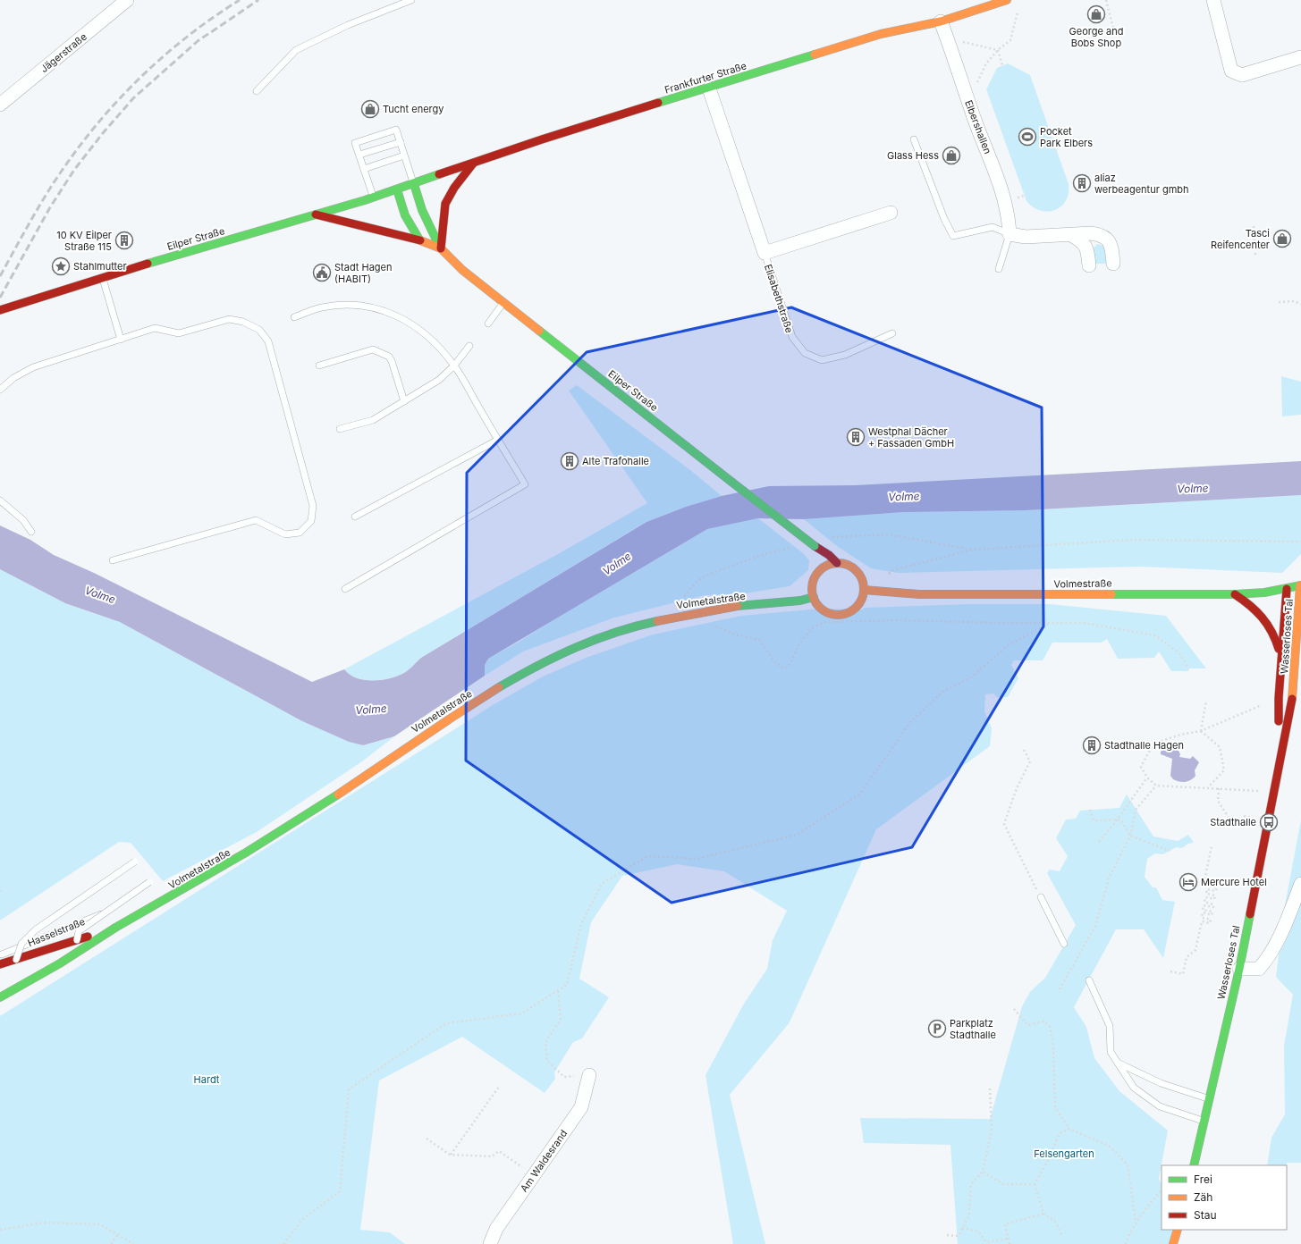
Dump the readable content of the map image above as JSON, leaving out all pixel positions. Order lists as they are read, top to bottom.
{
  "streets": {
    "main road": [
      "Frankfurter Straße",
      "Eilper Straße",
      "Volmestraße",
      "Volmetalstraße",
      "Wasserloses Tal"
    ],
    "street": [
      "Jägerstraße",
      "Elbershallen",
      "Elisabethstraße",
      "Am Waldesrand"
    ],
    "lane": ["Hasselstraße"]
  },
  "crossings": [
    ["Frankfurter Straße", "Elbershallen"],
    ["Frankfurter Straße", "Eilper Straße"],
    ["Frankfurter Straße", "Elisabethstraße"],
    ["Eilper Straße", "Volmestraße"],
    ["Eilper Straße", "Volmetalstraße"],
    ["Volmestraße", "Volmetalstraße"],
    ["Volmestraße", "Wasserloses Tal"]
  ],
  "water": ["Volme"],
  "parks": ["Hardt", "Felsengarten"],
  "places": {
    "shop": [
      "George and Bobs Shop",
      "Tucht energy",
      "Glass Hess",
      "Tasci Reifencenter"
    ],
    "sports": ["Pocket Park Elbers"],
    "building": [
      "aliaz werbeagentur gmbh",
      "10 KV Eilper Straße 115",
      "Westphal Dächer + Fassaden GmbH",
      "Alte Trafohalle",
      "Stadthalle Hagen"
    ],
    "place": ["Stahlmutter"],
    "public building": ["Stadt Hagen (HABIT)"],
    "bus stop": ["Stadthalle"],
    "hotel": ["Mercure Hotel"],
    "parking": ["Parkplatz Stadthalle"]
  },
  "legend": ["Frei", "Zäh", "Stau"]
}
